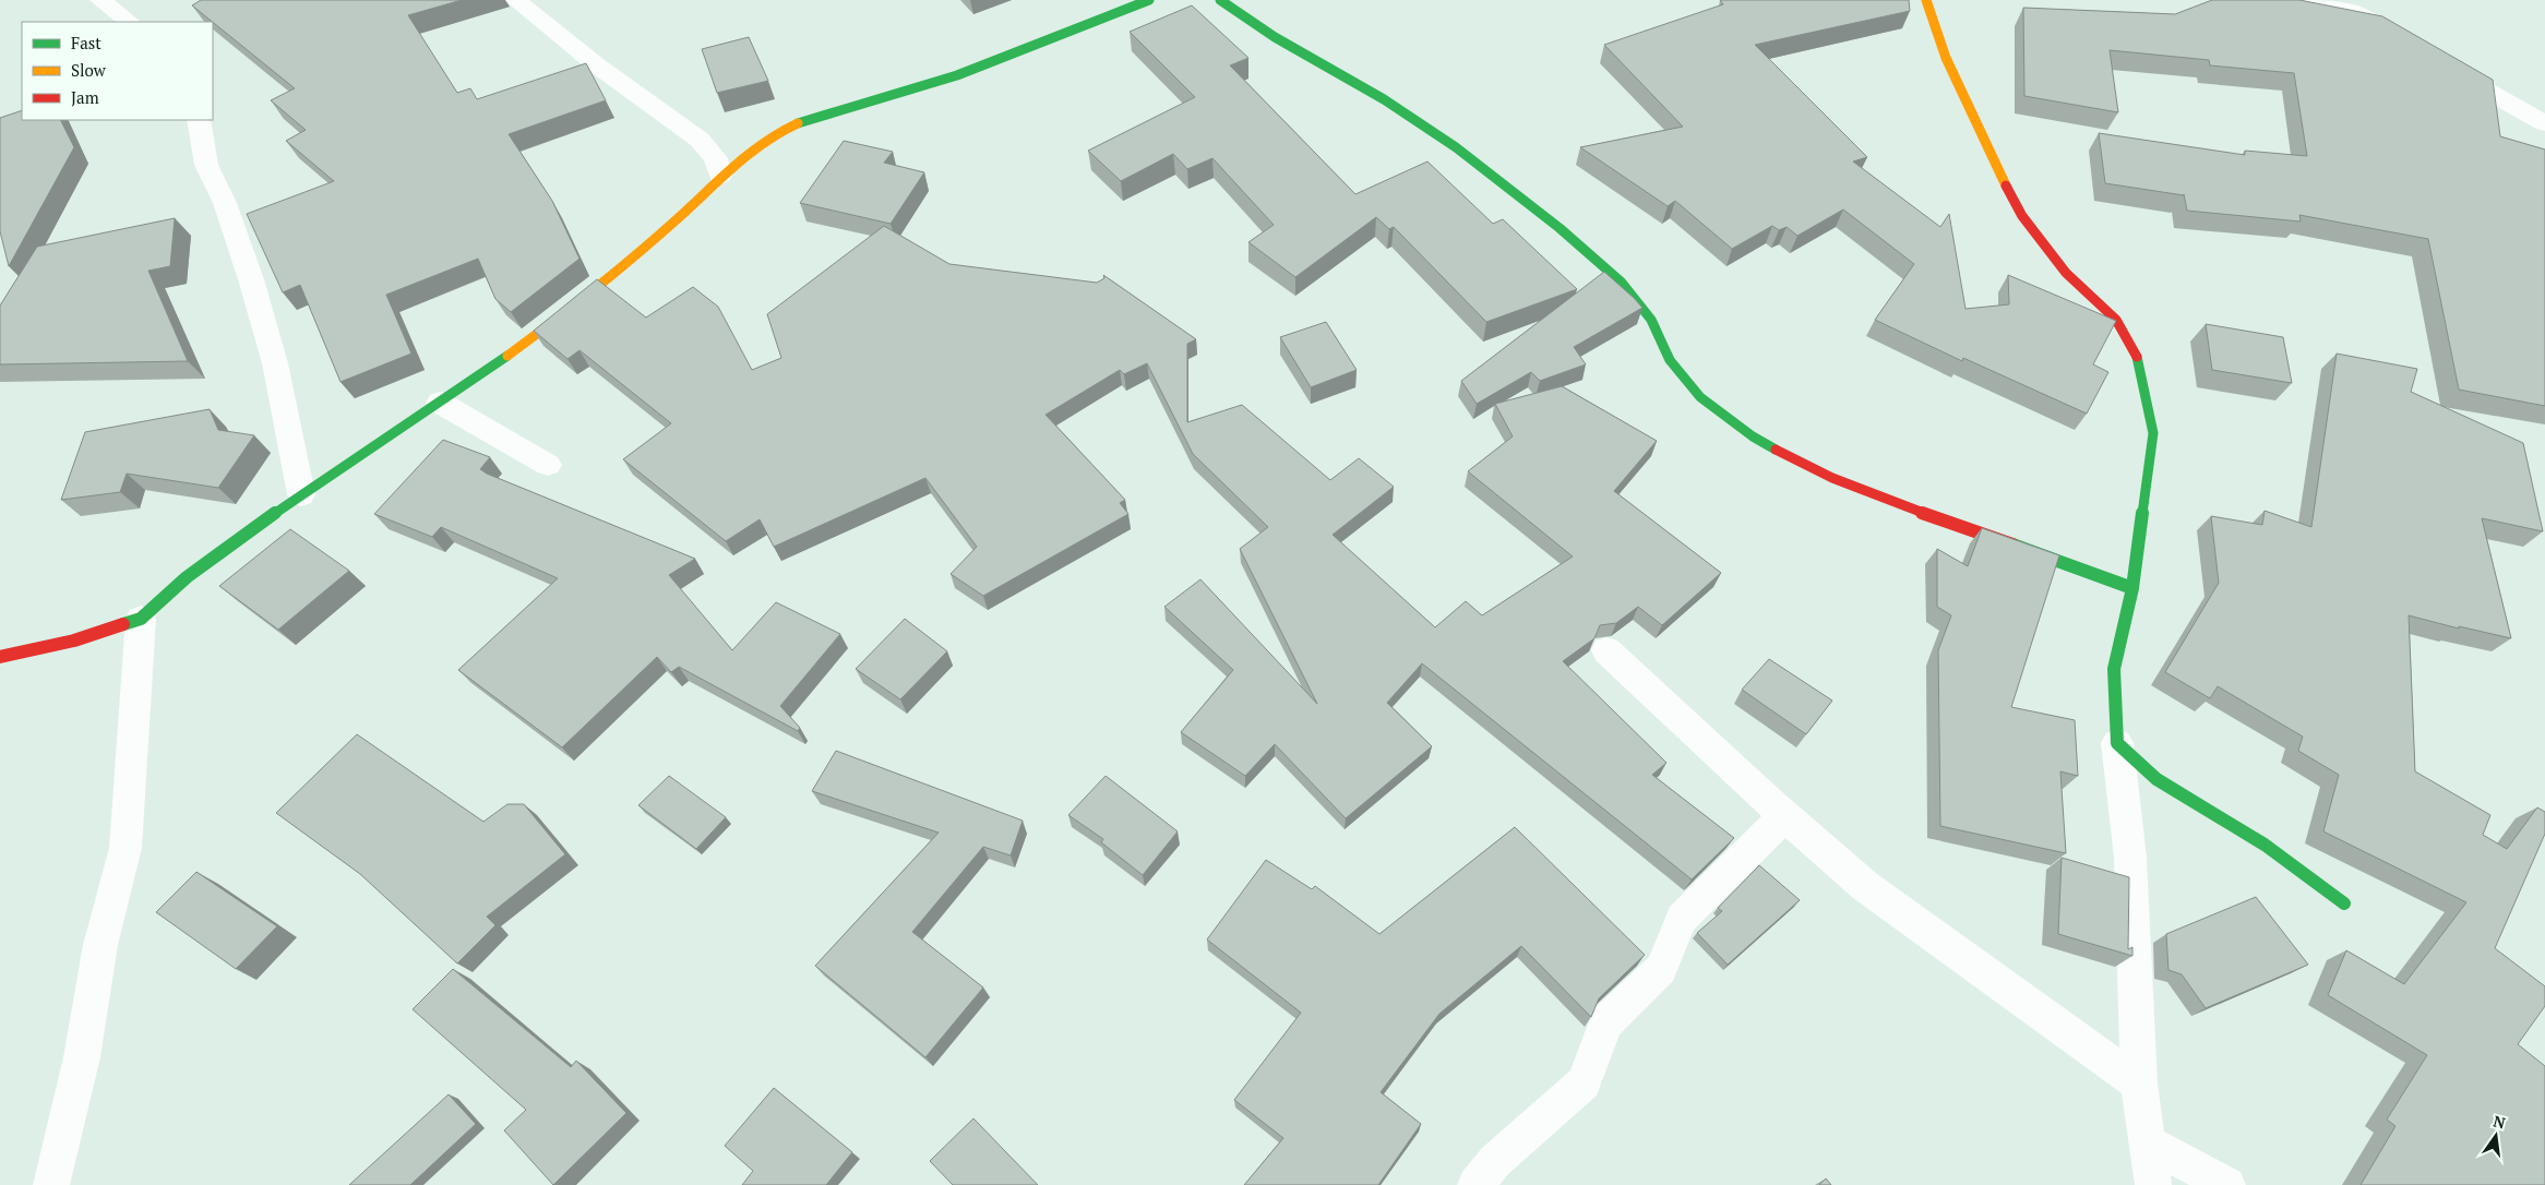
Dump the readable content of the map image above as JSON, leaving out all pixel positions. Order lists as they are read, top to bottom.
{
  "legend": ["Fast", "Slow", "Jam"],
  "north": "top"
}
